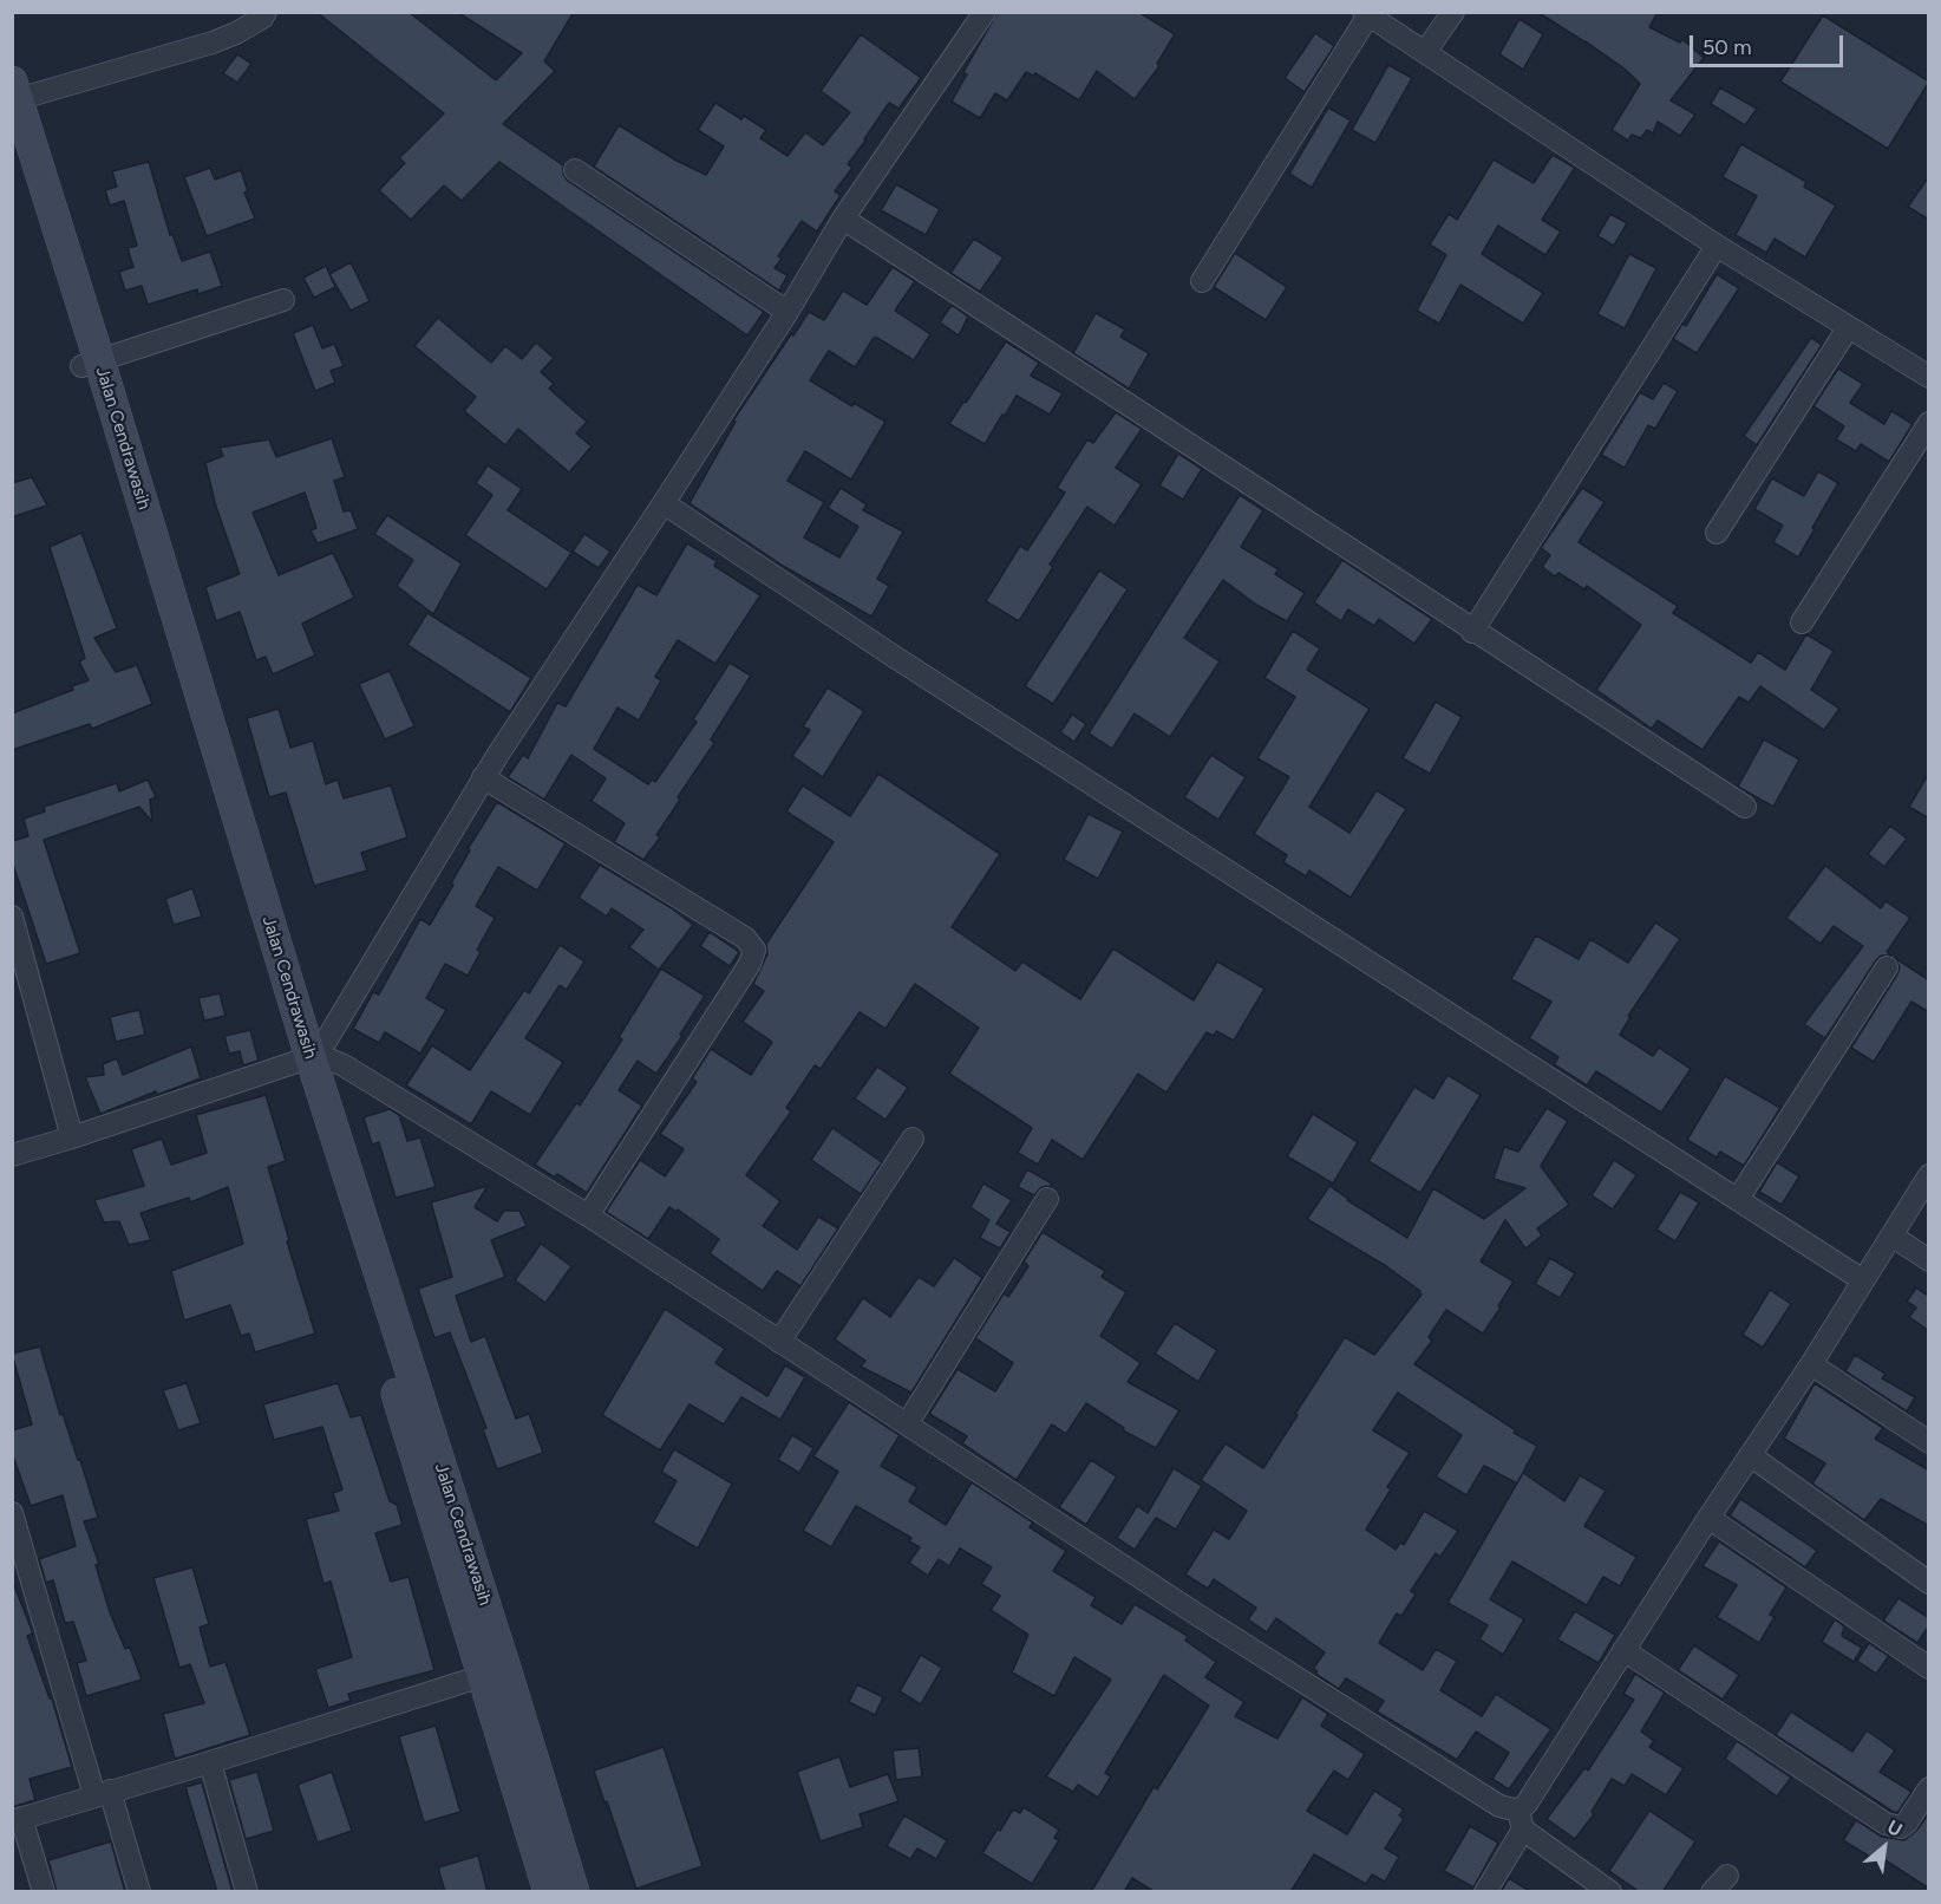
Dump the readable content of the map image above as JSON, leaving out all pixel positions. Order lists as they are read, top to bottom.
{
  "streets": {
    "main road": ["Jalan Cendrawasih"]
  },
  "scale_bar": "50 m",
  "north": "top right"
}
